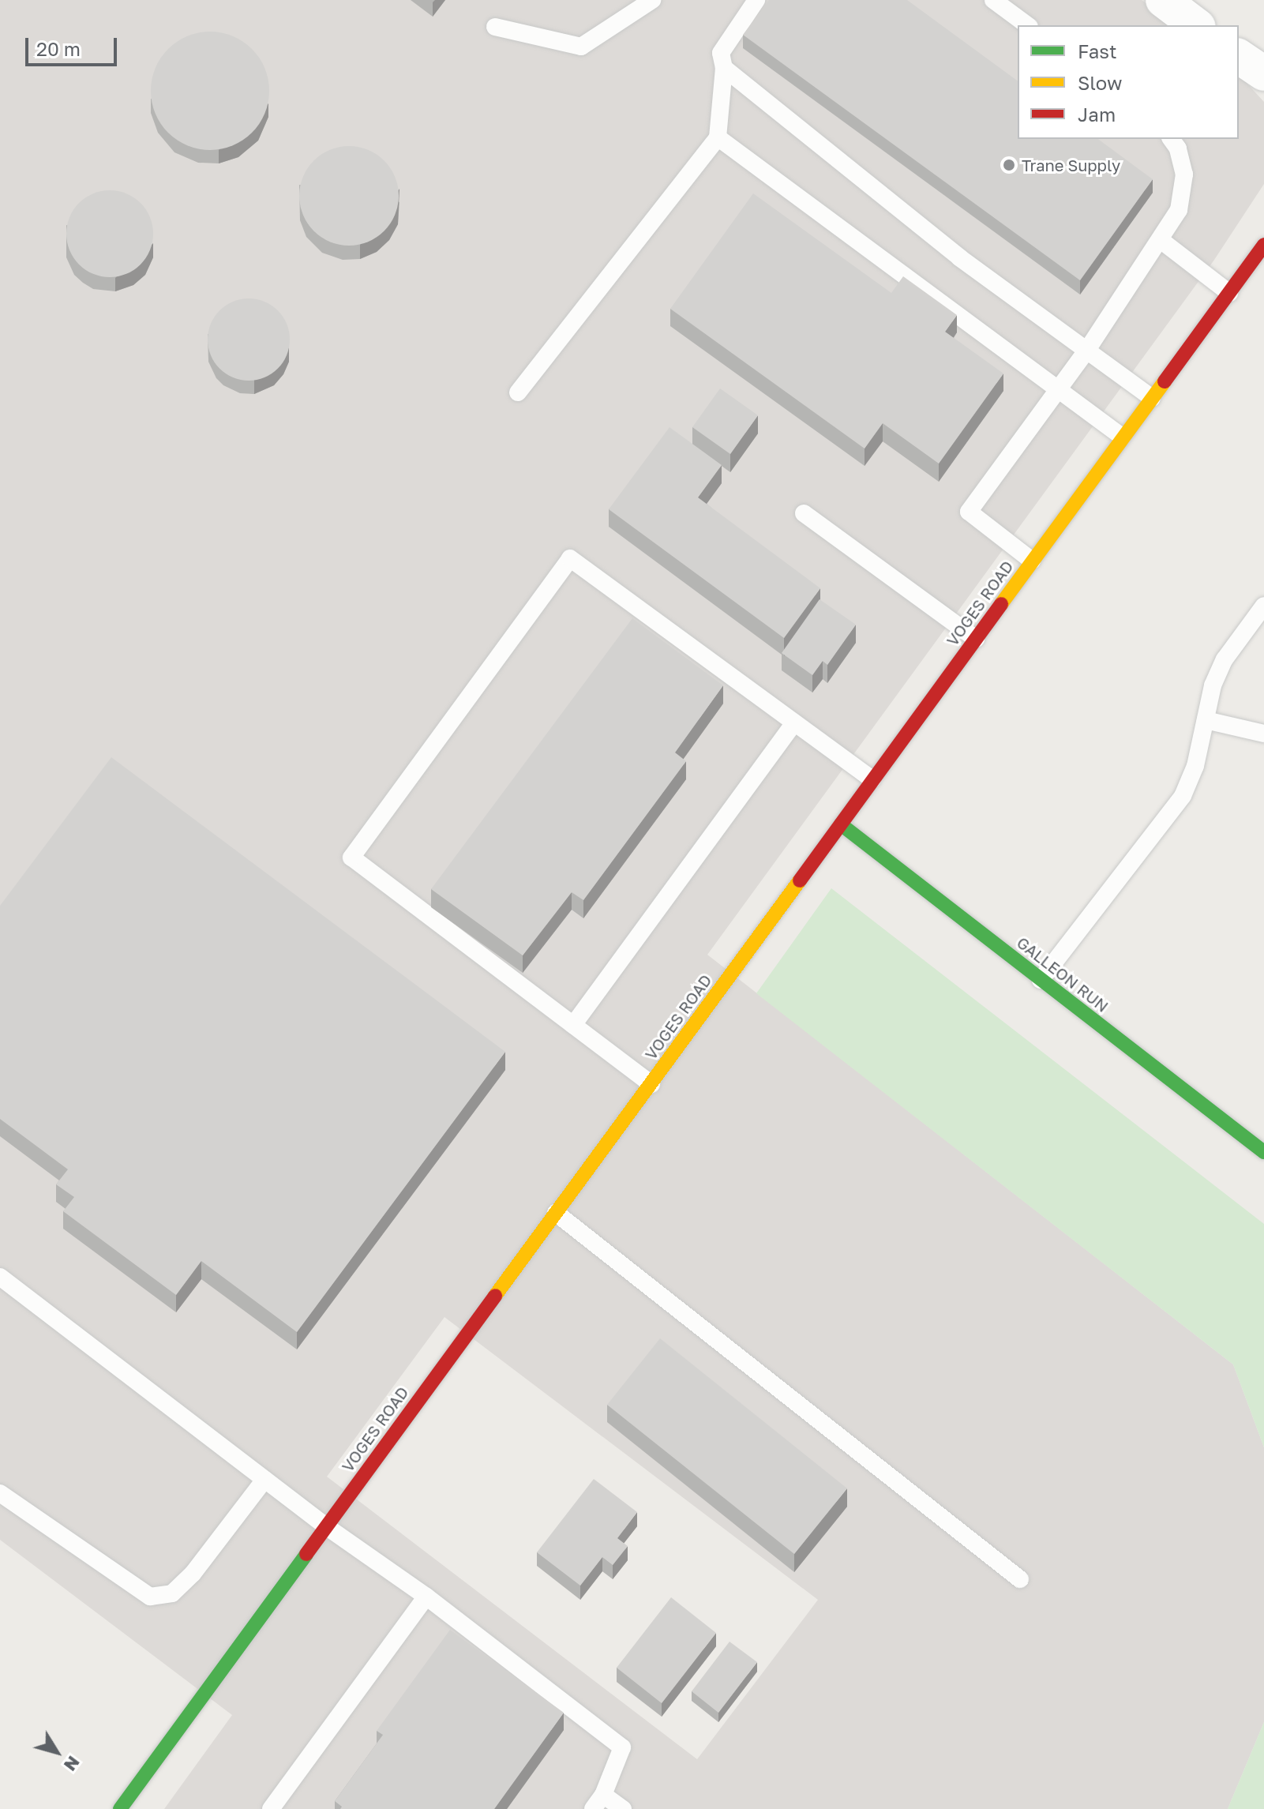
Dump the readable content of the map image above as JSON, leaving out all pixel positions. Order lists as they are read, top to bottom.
{
  "streets": {
    "street": ["VOGES ROAD", "GALLEON RUN"]
  },
  "crossings": [
    ["VOGES ROAD", "GALLEON RUN"]
  ],
  "places": ["Trane Supply"],
  "legend": ["Fast", "Slow", "Jam"],
  "scale_bar": "20 m",
  "north": "bottom right"
}
